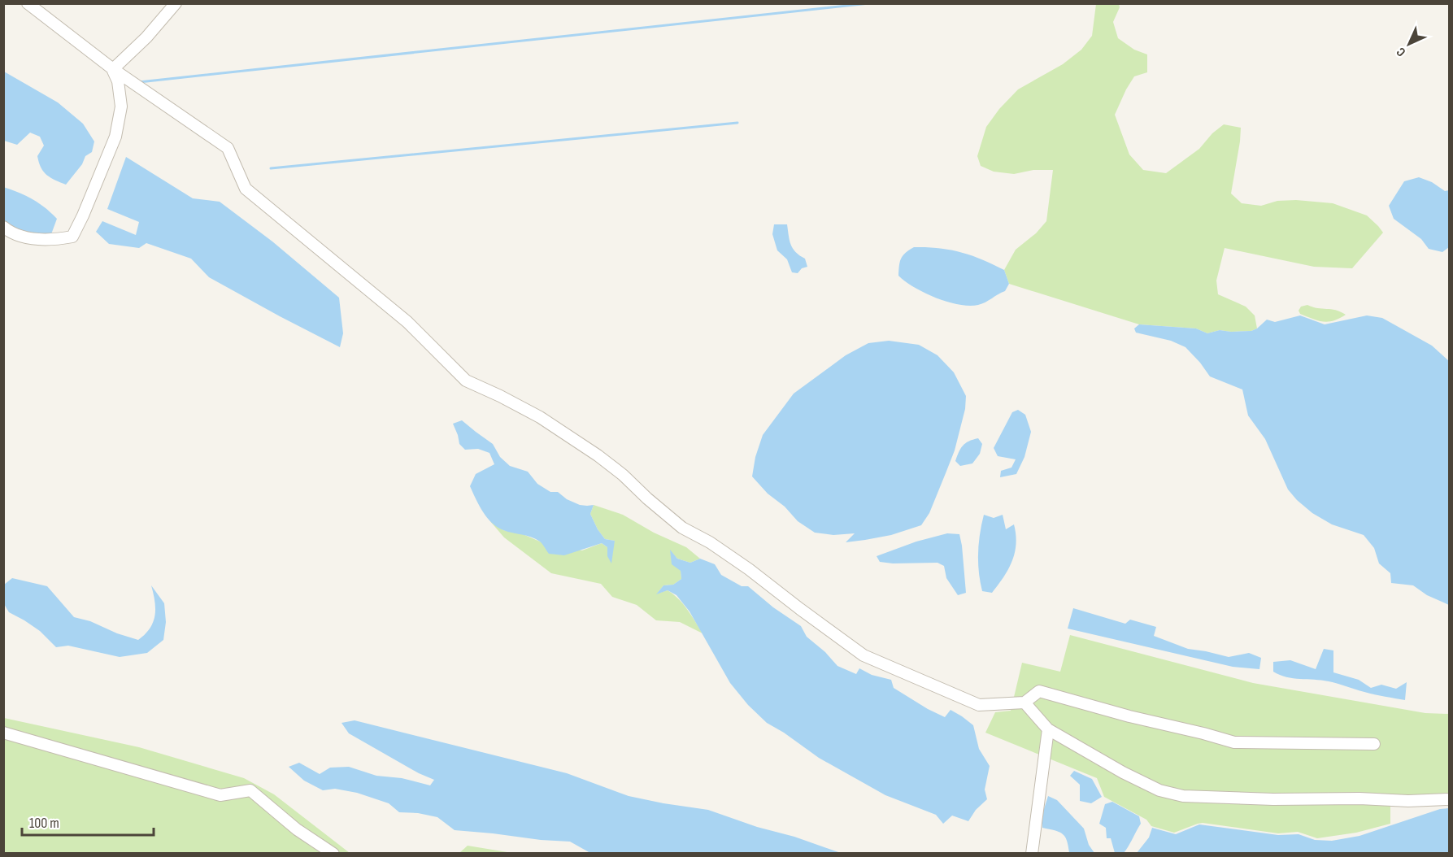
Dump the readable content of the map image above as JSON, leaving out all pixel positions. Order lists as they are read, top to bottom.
{
  "scale_bar": "100 m",
  "north": "bottom left"
}
